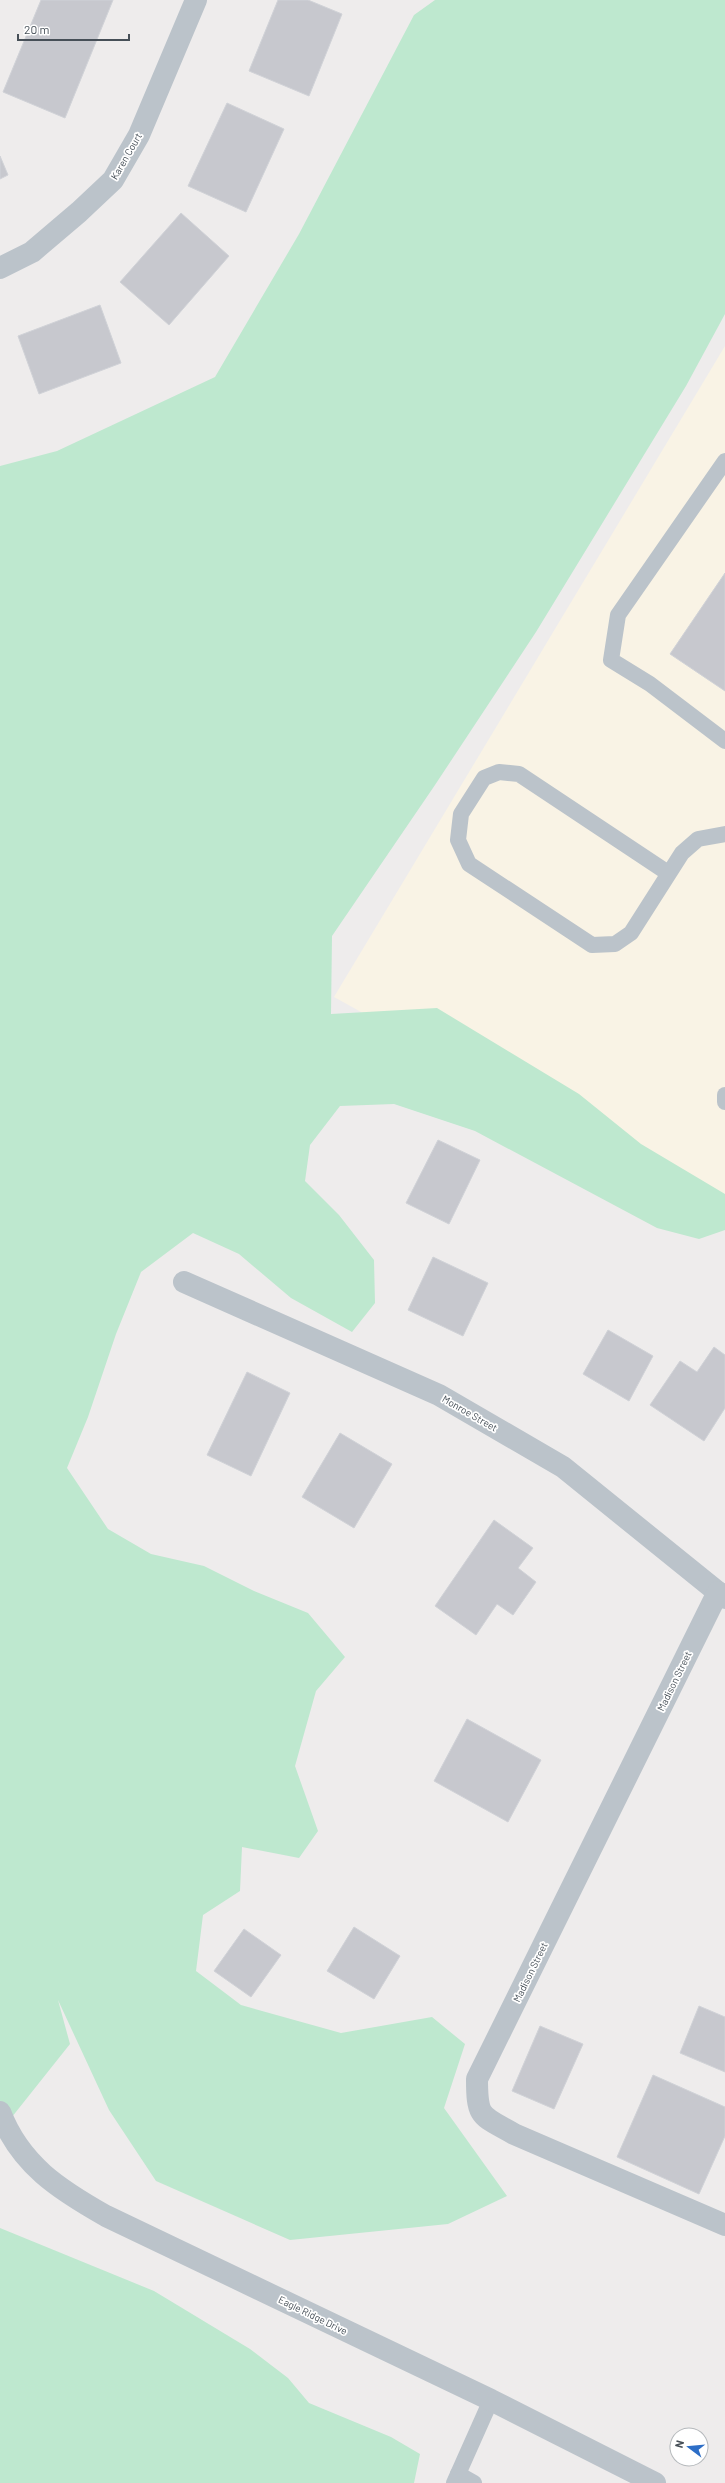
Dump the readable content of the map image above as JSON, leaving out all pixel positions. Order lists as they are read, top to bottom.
{
  "streets": {
    "street": [
      "Karen Court",
      "Monroe Street",
      "Madison Street",
      "Eagle Ridge Drive"
    ]
  },
  "crossings": [
    ["Monroe Street", "Madison Street"]
  ],
  "scale_bar": "20 m",
  "north": "left"
}
